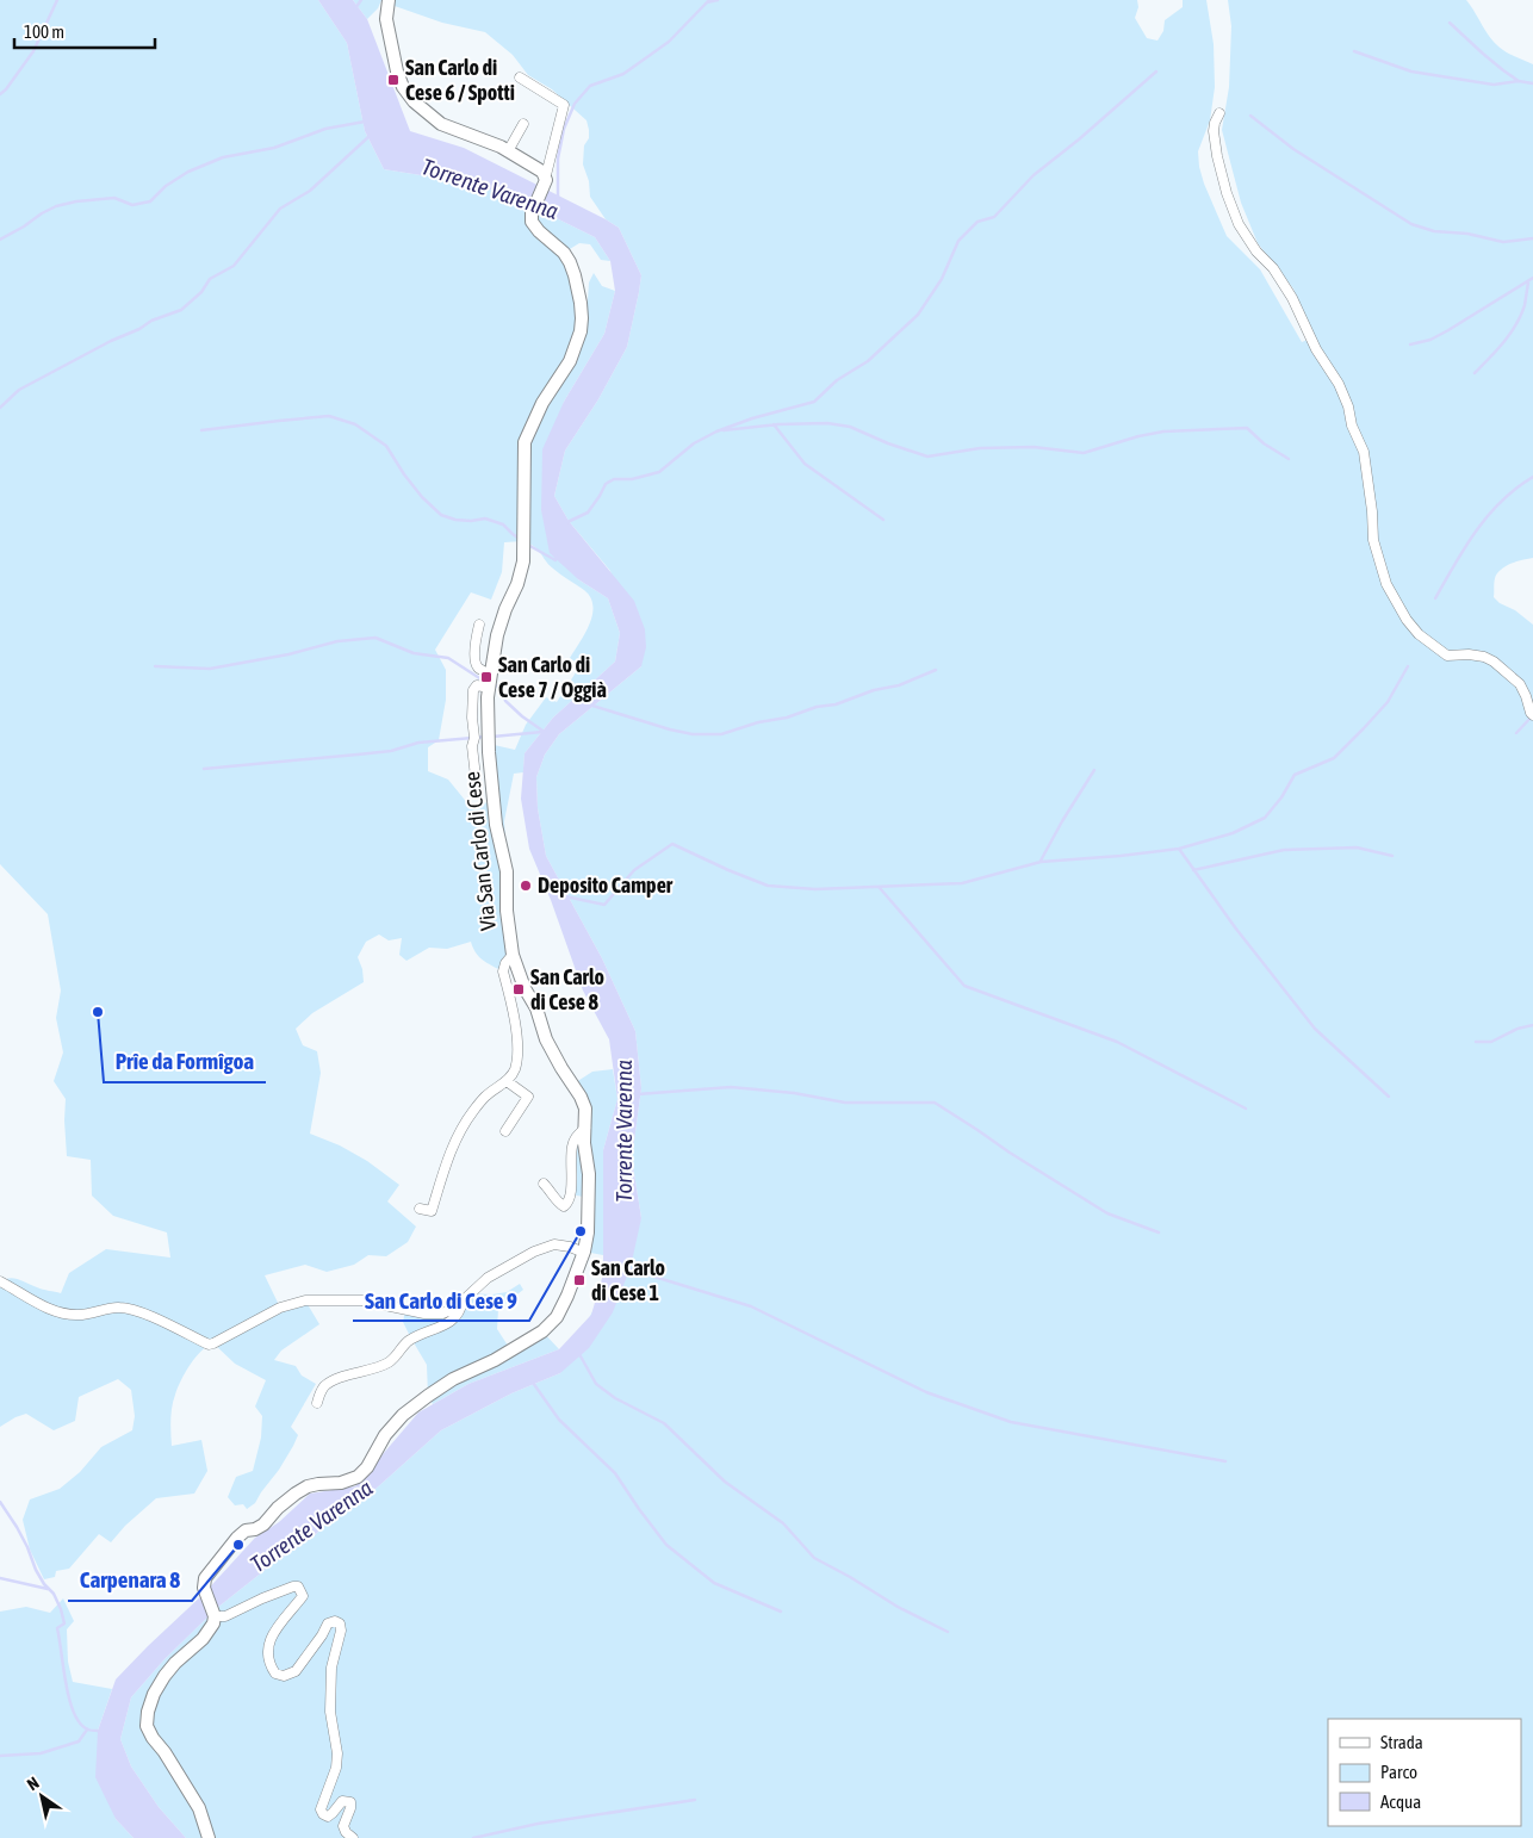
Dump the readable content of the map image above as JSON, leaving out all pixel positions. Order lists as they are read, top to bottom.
{
  "streets": {
    "street": ["Via San Carlo di Cese"]
  },
  "water": ["Torrente Varenna"],
  "places": {
    "transit": [
      "San Carlo di Cese 6 / Spotti",
      "San Carlo di Cese 7 / Oggià",
      "San Carlo di Cese 8",
      "San Carlo di Cese 1"
    ],
    "other": [
      "Deposito Camper",
      "Prîe da Formîgoa",
      "San Carlo di Cese 9",
      "Carpenara 8"
    ]
  },
  "legend": ["Strada", "Parco", "Acqua"],
  "scale_bar": "100 m",
  "north": "top left"
}
